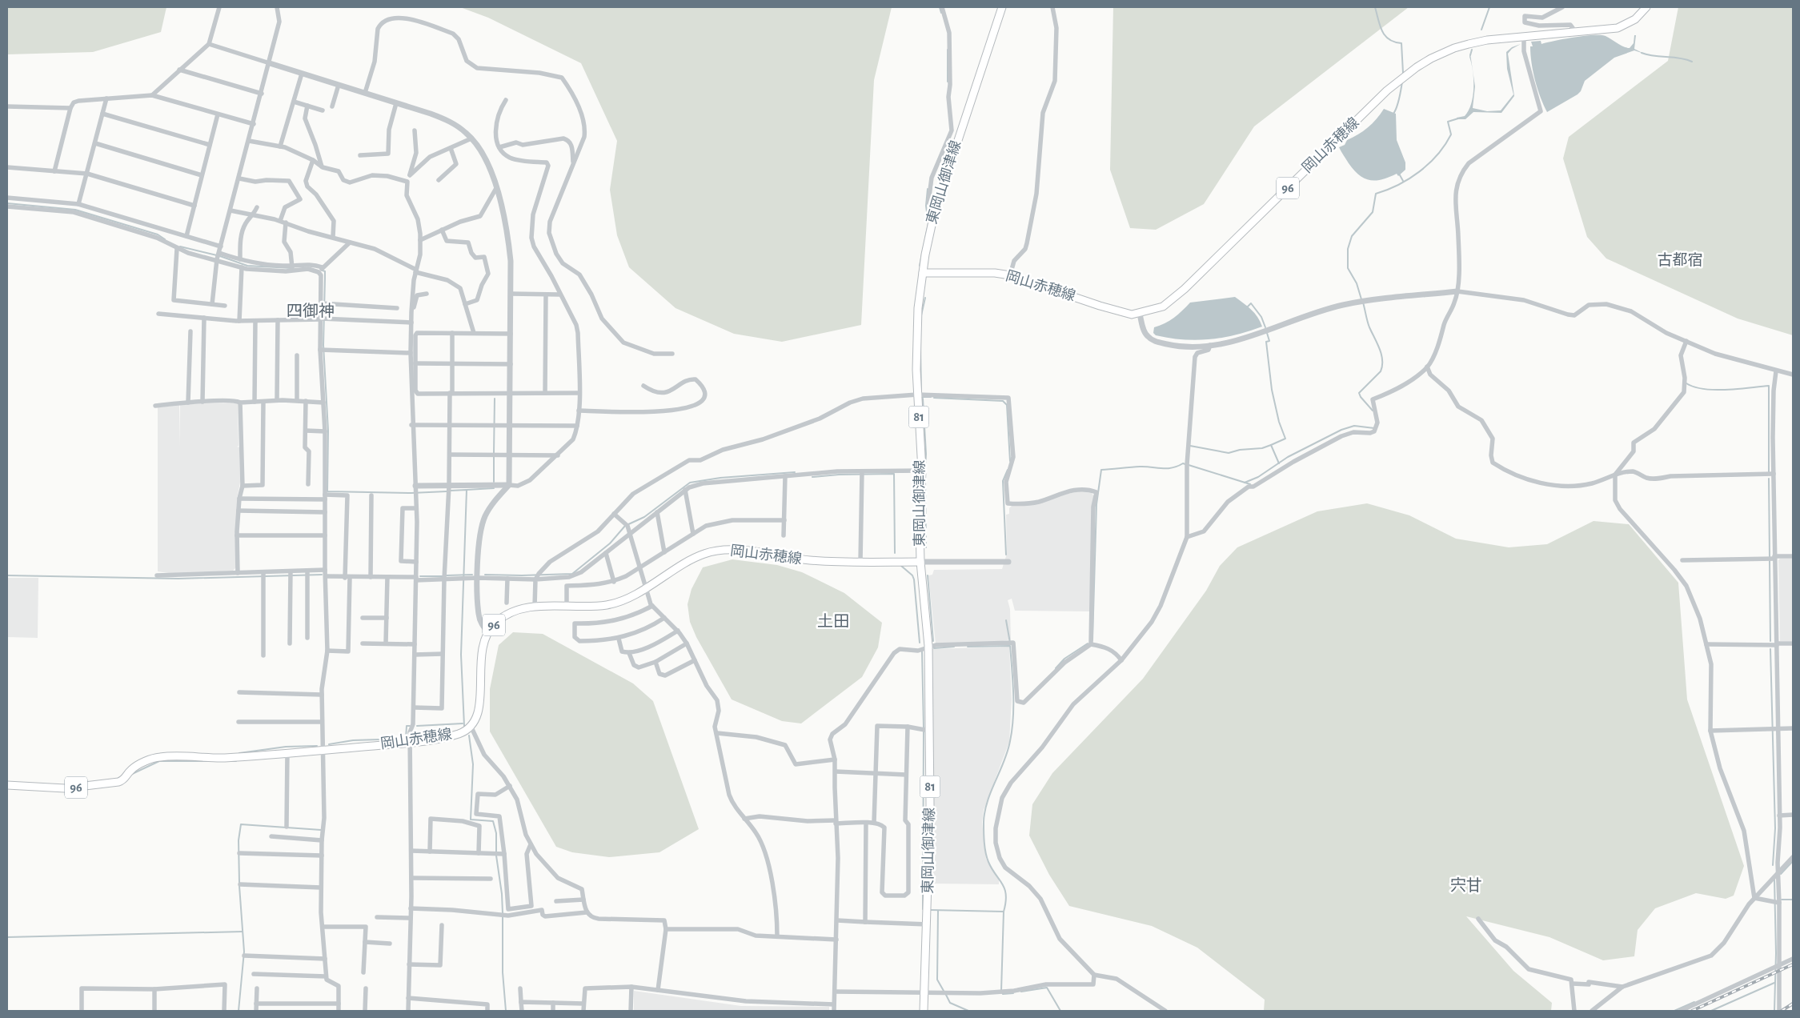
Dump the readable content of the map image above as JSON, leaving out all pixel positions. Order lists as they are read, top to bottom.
{
  "streets": {
    "main road": [
      "岡山赤穂線",
      "東岡山御津線",
      "96",
      "81"
    ]
  },
  "crossings": [
    ["岡山赤穂線", "東岡山御津線"]
  ],
  "districts": [
    "古都宿",
    "四御神",
    "土田",
    "宍甘"
  ]
}
